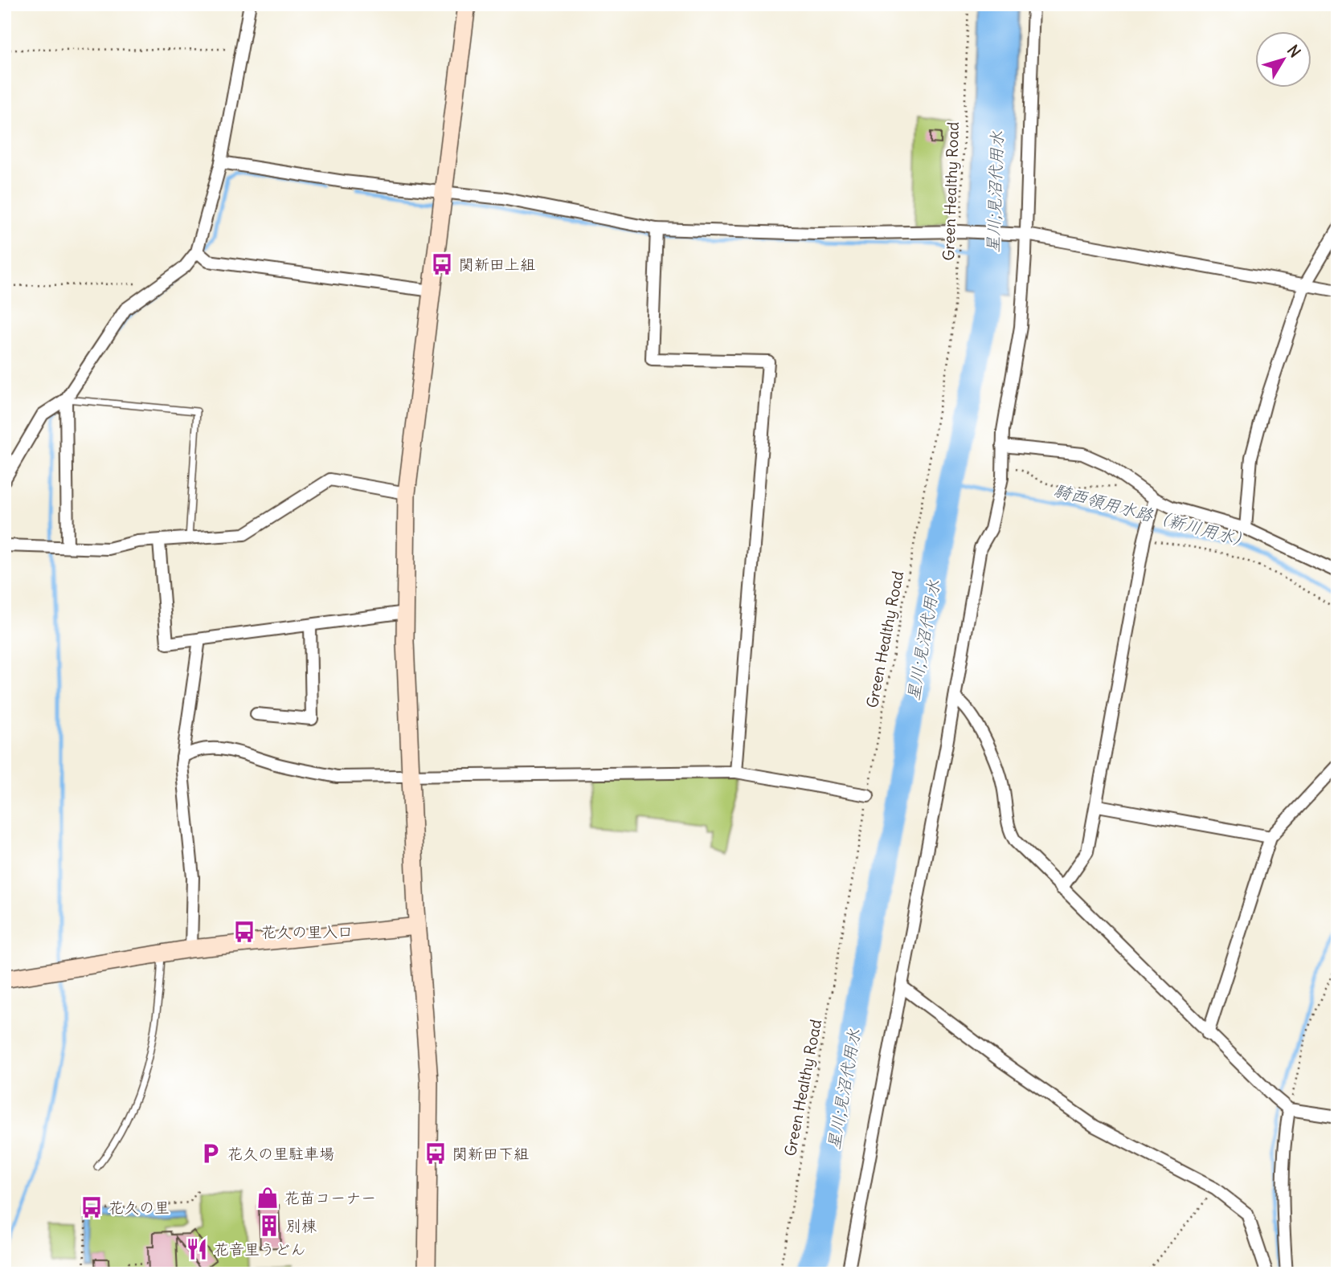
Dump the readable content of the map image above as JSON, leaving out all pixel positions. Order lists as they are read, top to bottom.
{
  "streets": {
    "path": ["Green Healthy Road"]
  },
  "water": ["星川;見沼代用水", "騎西領用水路（新川用水）"],
  "places": {
    "bus stop": [
      "関新田上組",
      "花久の里入口",
      "関新田下組",
      "花久の里"
    ],
    "parking": ["花久の里駐車場"],
    "shop": ["花苗コーナー"],
    "building": ["別棟"],
    "restaurant": ["花音里うどん"]
  },
  "north": "top right"
}
